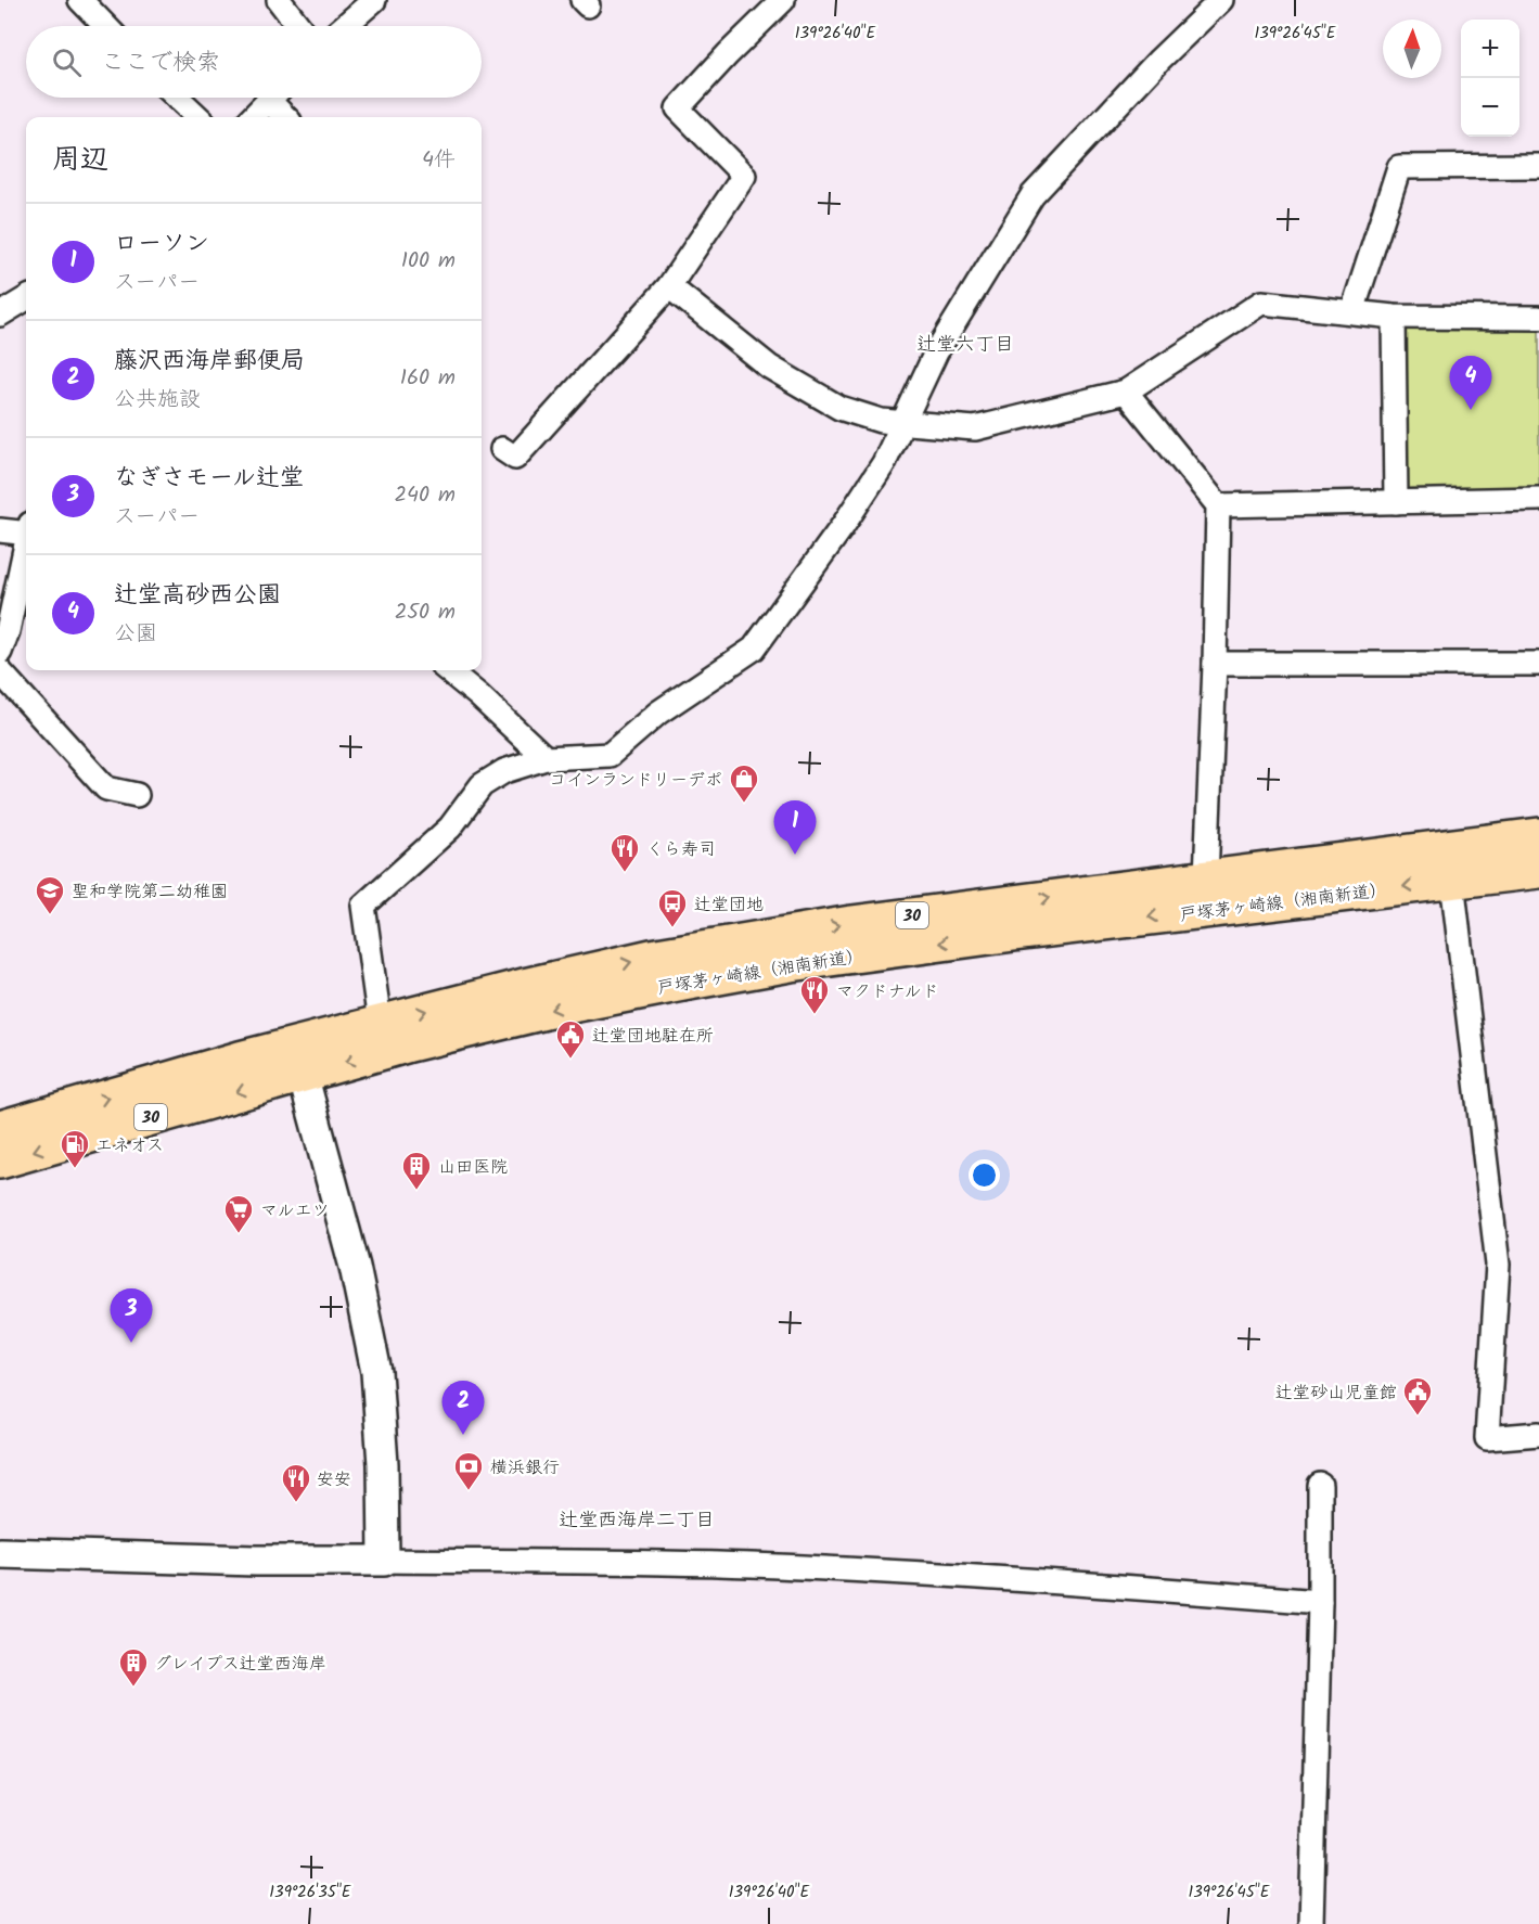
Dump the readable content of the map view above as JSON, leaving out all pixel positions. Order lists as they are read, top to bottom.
{
  "streets": {
    "main road": ["戸塚茅ヶ崎線（湘南新道）", "30"]
  },
  "districts": ["辻堂六丁目", "辻堂西海岸二丁目"],
  "places": {
    "shop": ["コインランドリーデポ"],
    "restaurant": ["くら寿司", "マクドナルド", "安安"],
    "school or university": ["聖和学院第二幼稚園"],
    "bus stop": ["辻堂団地"],
    "public building": ["辻堂団地駐在所", "辻堂砂山児童館"],
    "fuel station": ["エネオス"],
    "building": ["山田医院", "グレイプス辻堂西海岸"],
    "supermarket": ["マルエツ"],
    "bank": ["横浜銀行"]
  },
  "north": "top",
  "page": {
    "map_buttons": ["+", "−"],
    "search": "ここで検索",
    "heading": ["周辺", "4件"],
    "list": [
      {
        "mark": "1",
        "name": "ローソン",
        "note": "スーパー",
        "value": "100 m"
      },
      {
        "mark": "2",
        "name": "藤沢西海岸郵便局",
        "note": "公共施設",
        "value": "160 m"
      },
      {
        "mark": "3",
        "name": "なぎさモール辻堂",
        "note": "スーパー",
        "value": "240 m"
      },
      {
        "mark": "4",
        "name": "辻堂高砂西公園",
        "note": "公園",
        "value": "250 m"
      }
    ],
    "pins": [
      "4",
      "1",
      "3",
      "2"
    ]
  },
  "coordinates": ["139°26'40\"E", "139°26'45\"E", "139°26'35\"E"]
}
